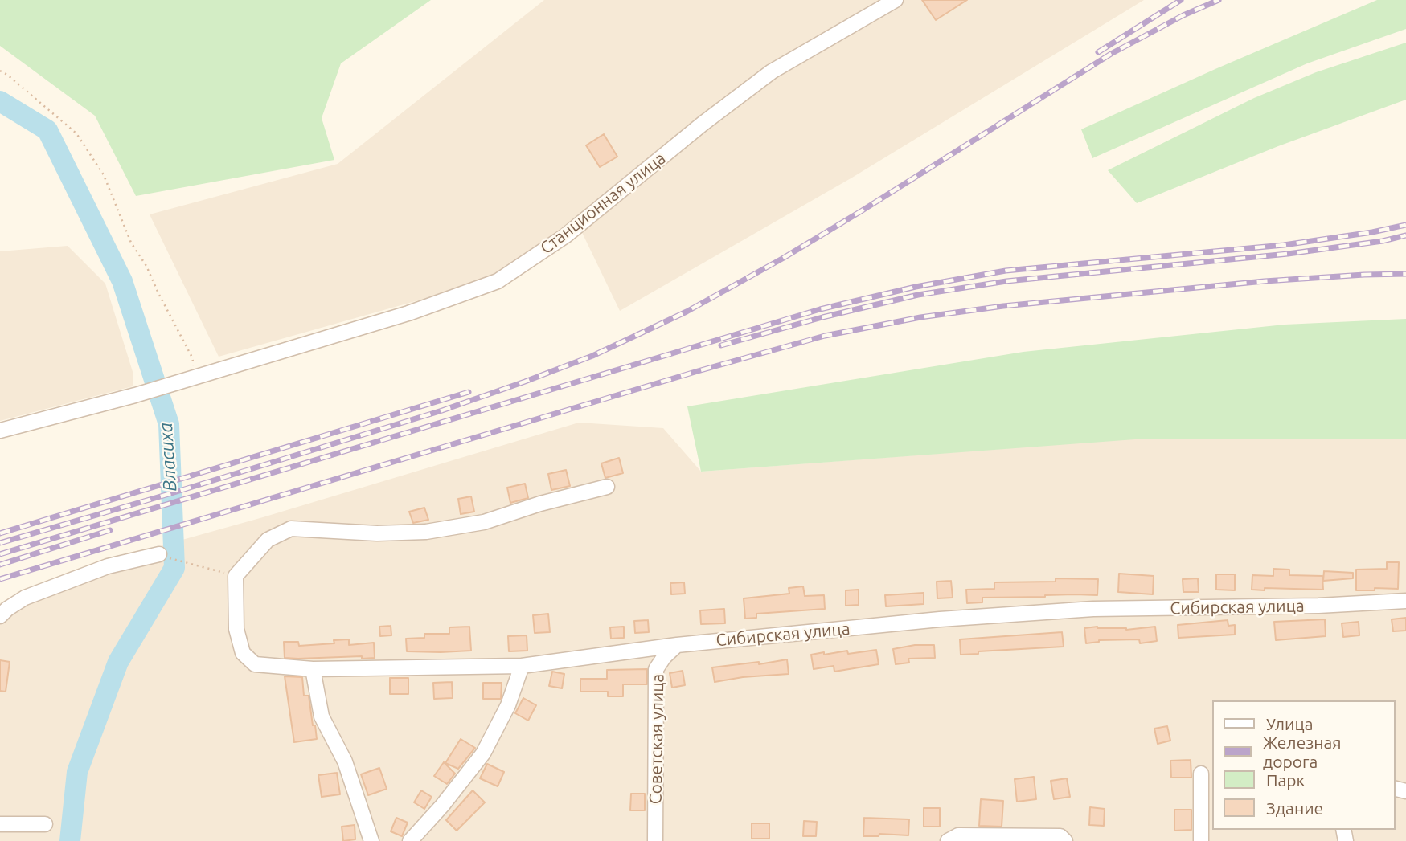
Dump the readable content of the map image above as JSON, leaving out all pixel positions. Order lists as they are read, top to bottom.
{
  "streets": {
    "street": ["Станционная улица", "Сибирская улица", "Советская улица"]
  },
  "crossings": [
    ["Сибирская улица", "Советская улица"]
  ],
  "water": ["Власиха"],
  "legend": [
    "Улица",
    "Железная дорога",
    "Парк",
    "Здание"
  ]
}
